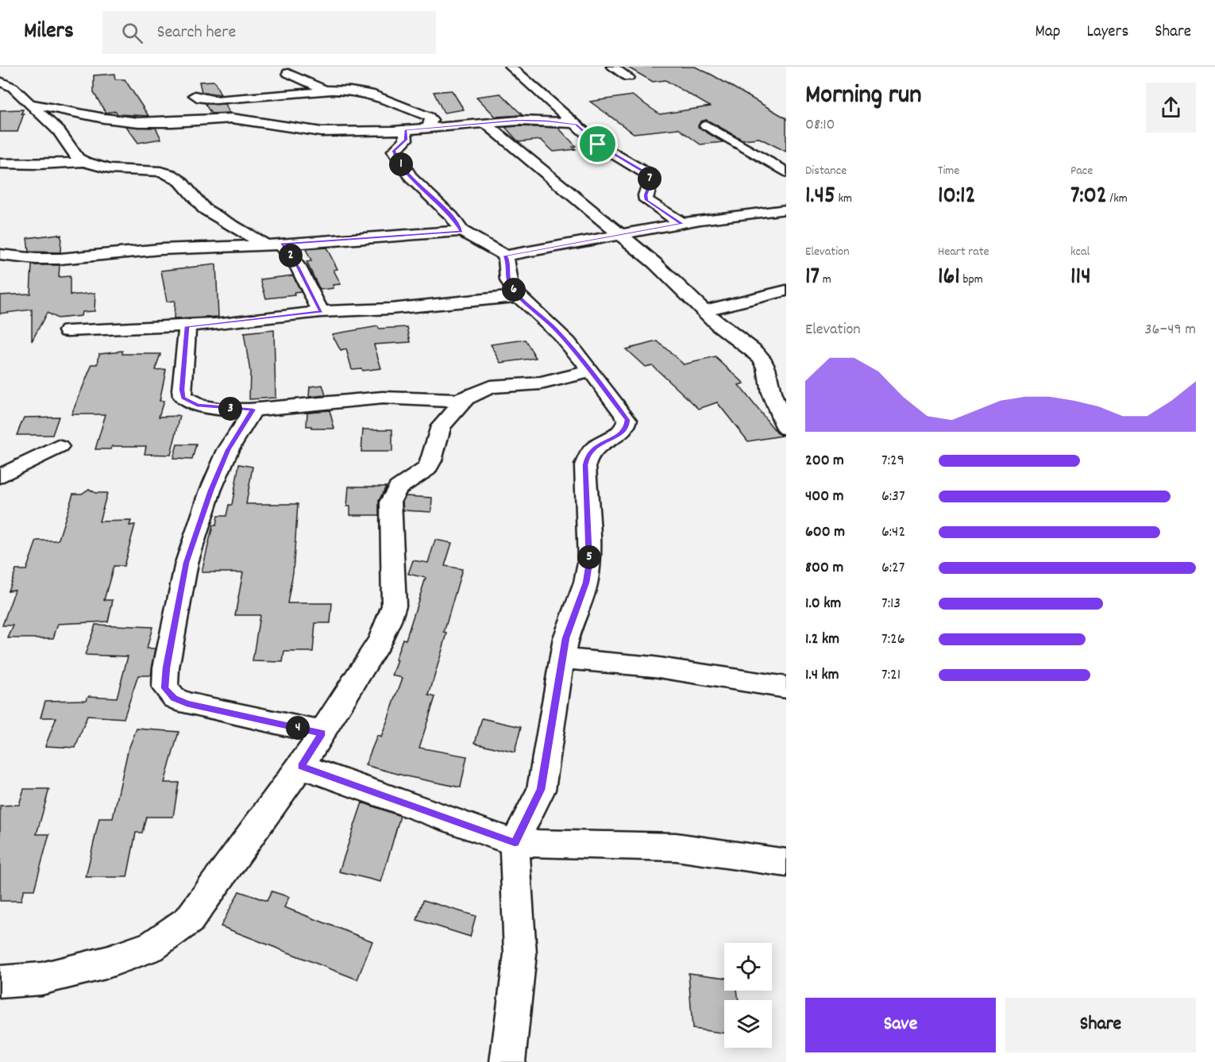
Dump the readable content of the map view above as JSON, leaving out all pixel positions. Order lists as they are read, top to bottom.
{
  "page": {
    "header": "Milers",
    "search": "Search here",
    "nav": ["Map", "Layers", "Share"],
    "heading": ["Morning run", "08:10"],
    "stats": [
      ["Distance", "1.45 km"],
      ["Time", "10:12"],
      ["Pace", "7:02 /km"],
      ["Elevation", "17 m"],
      ["Heart rate", "161 bpm"],
      ["kcal", "114"]
    ],
    "pins": [
      "1",
      "7",
      "2",
      "6",
      "3",
      "5",
      "4"
    ],
    "chart": ["Elevation", "36–49 m"],
    "list": [
      {
        "name": "200 m",
        "note": "7:29"
      },
      {
        "name": "400 m",
        "note": "6:37"
      },
      {
        "name": "600 m",
        "note": "6:42"
      },
      {
        "name": "800 m",
        "note": "6:27"
      },
      {
        "name": "1.0 km",
        "note": "7:13"
      },
      {
        "name": "1.2 km",
        "note": "7:26"
      },
      {
        "name": "1.4 km",
        "note": "7:21"
      }
    ],
    "buttons": ["Save", "Share"]
  }
}
